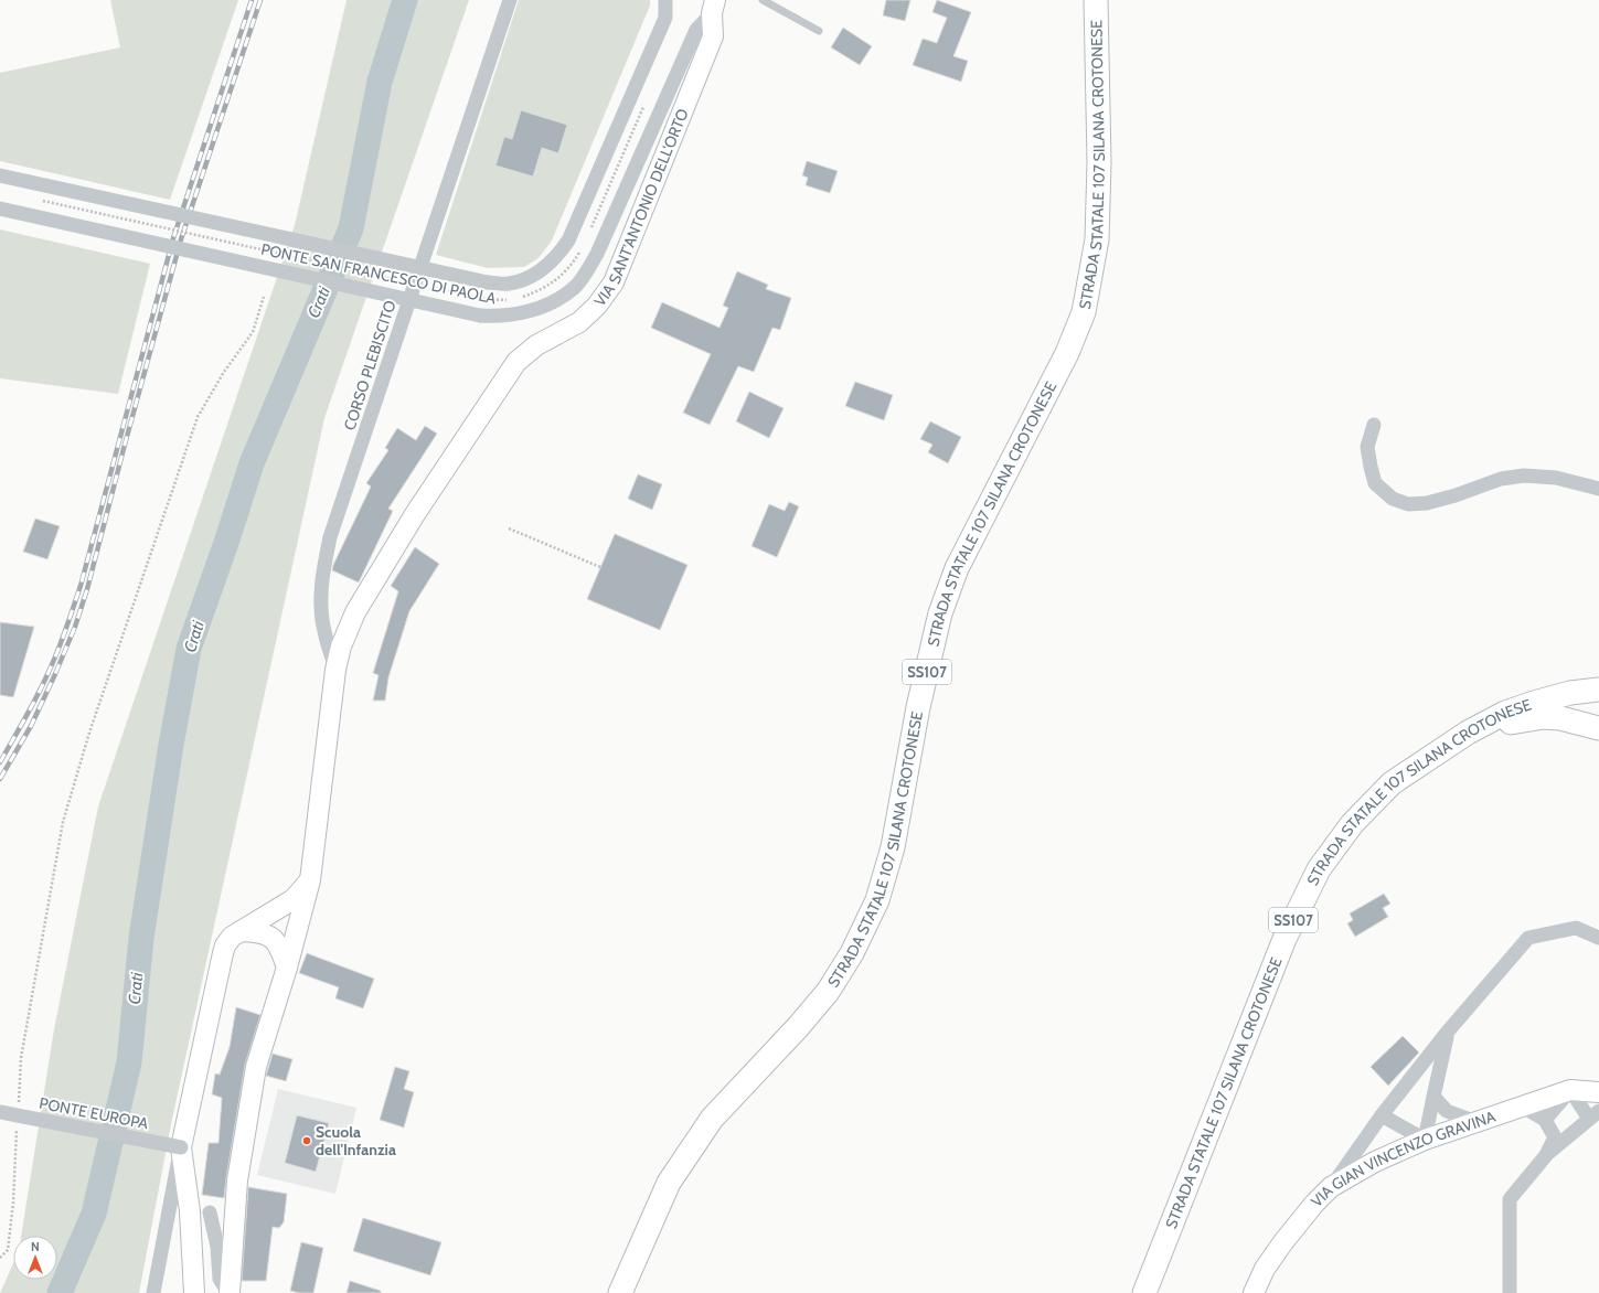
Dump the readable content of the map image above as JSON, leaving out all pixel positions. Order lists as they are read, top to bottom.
{
  "streets": {
    "main road": ["STRADA STATALE 107 SILANA CROTONESE", "SS107"],
    "street": [
      "VIA SANT'ANTONIO DELL'ORTO",
      "PONTE SAN FRANCESCO DI PAOLA",
      "CORSO PLEBISCITO",
      "PONTE EUROPA",
      "VIA GIAN VINCENZO GRAVINA"
    ]
  },
  "crossings": [
    ["VIA SANT'ANTONIO DELL'ORTO", "PONTE SAN FRANCESCO DI PAOLA"],
    ["VIA SANT'ANTONIO DELL'ORTO", "CORSO PLEBISCITO"]
  ],
  "water": ["Crati"],
  "places": ["Scuola dell'Infanzia"],
  "north": "top"
}
